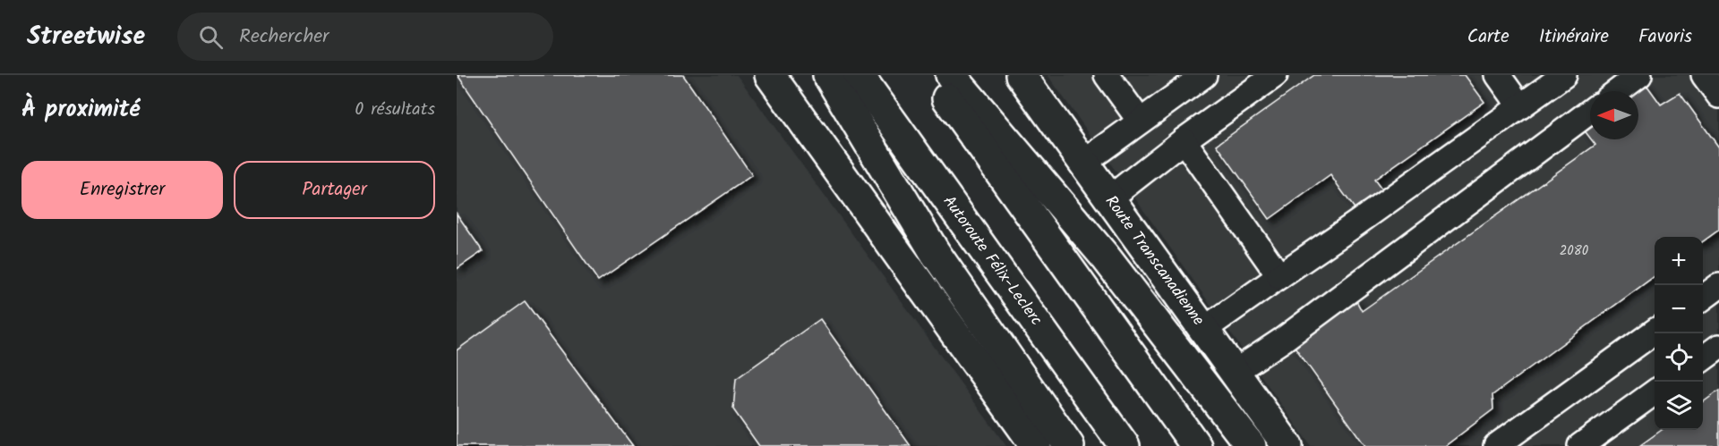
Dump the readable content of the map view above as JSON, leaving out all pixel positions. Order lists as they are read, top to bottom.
{
  "streets": {
    "main road": ["Autoroute Félix-Leclerc", "Route Transcanadienne"]
  },
  "house_numbers": ["2080"],
  "north": "left",
  "page": {
    "header": "Streetwise",
    "search": "Rechercher",
    "nav": ["Carte", "Itinéraire", "Favoris"],
    "heading": ["À proximité", "0 résultats"],
    "buttons": ["Enregistrer", "Partager"],
    "map_buttons": ["+", "−"]
  }
}
